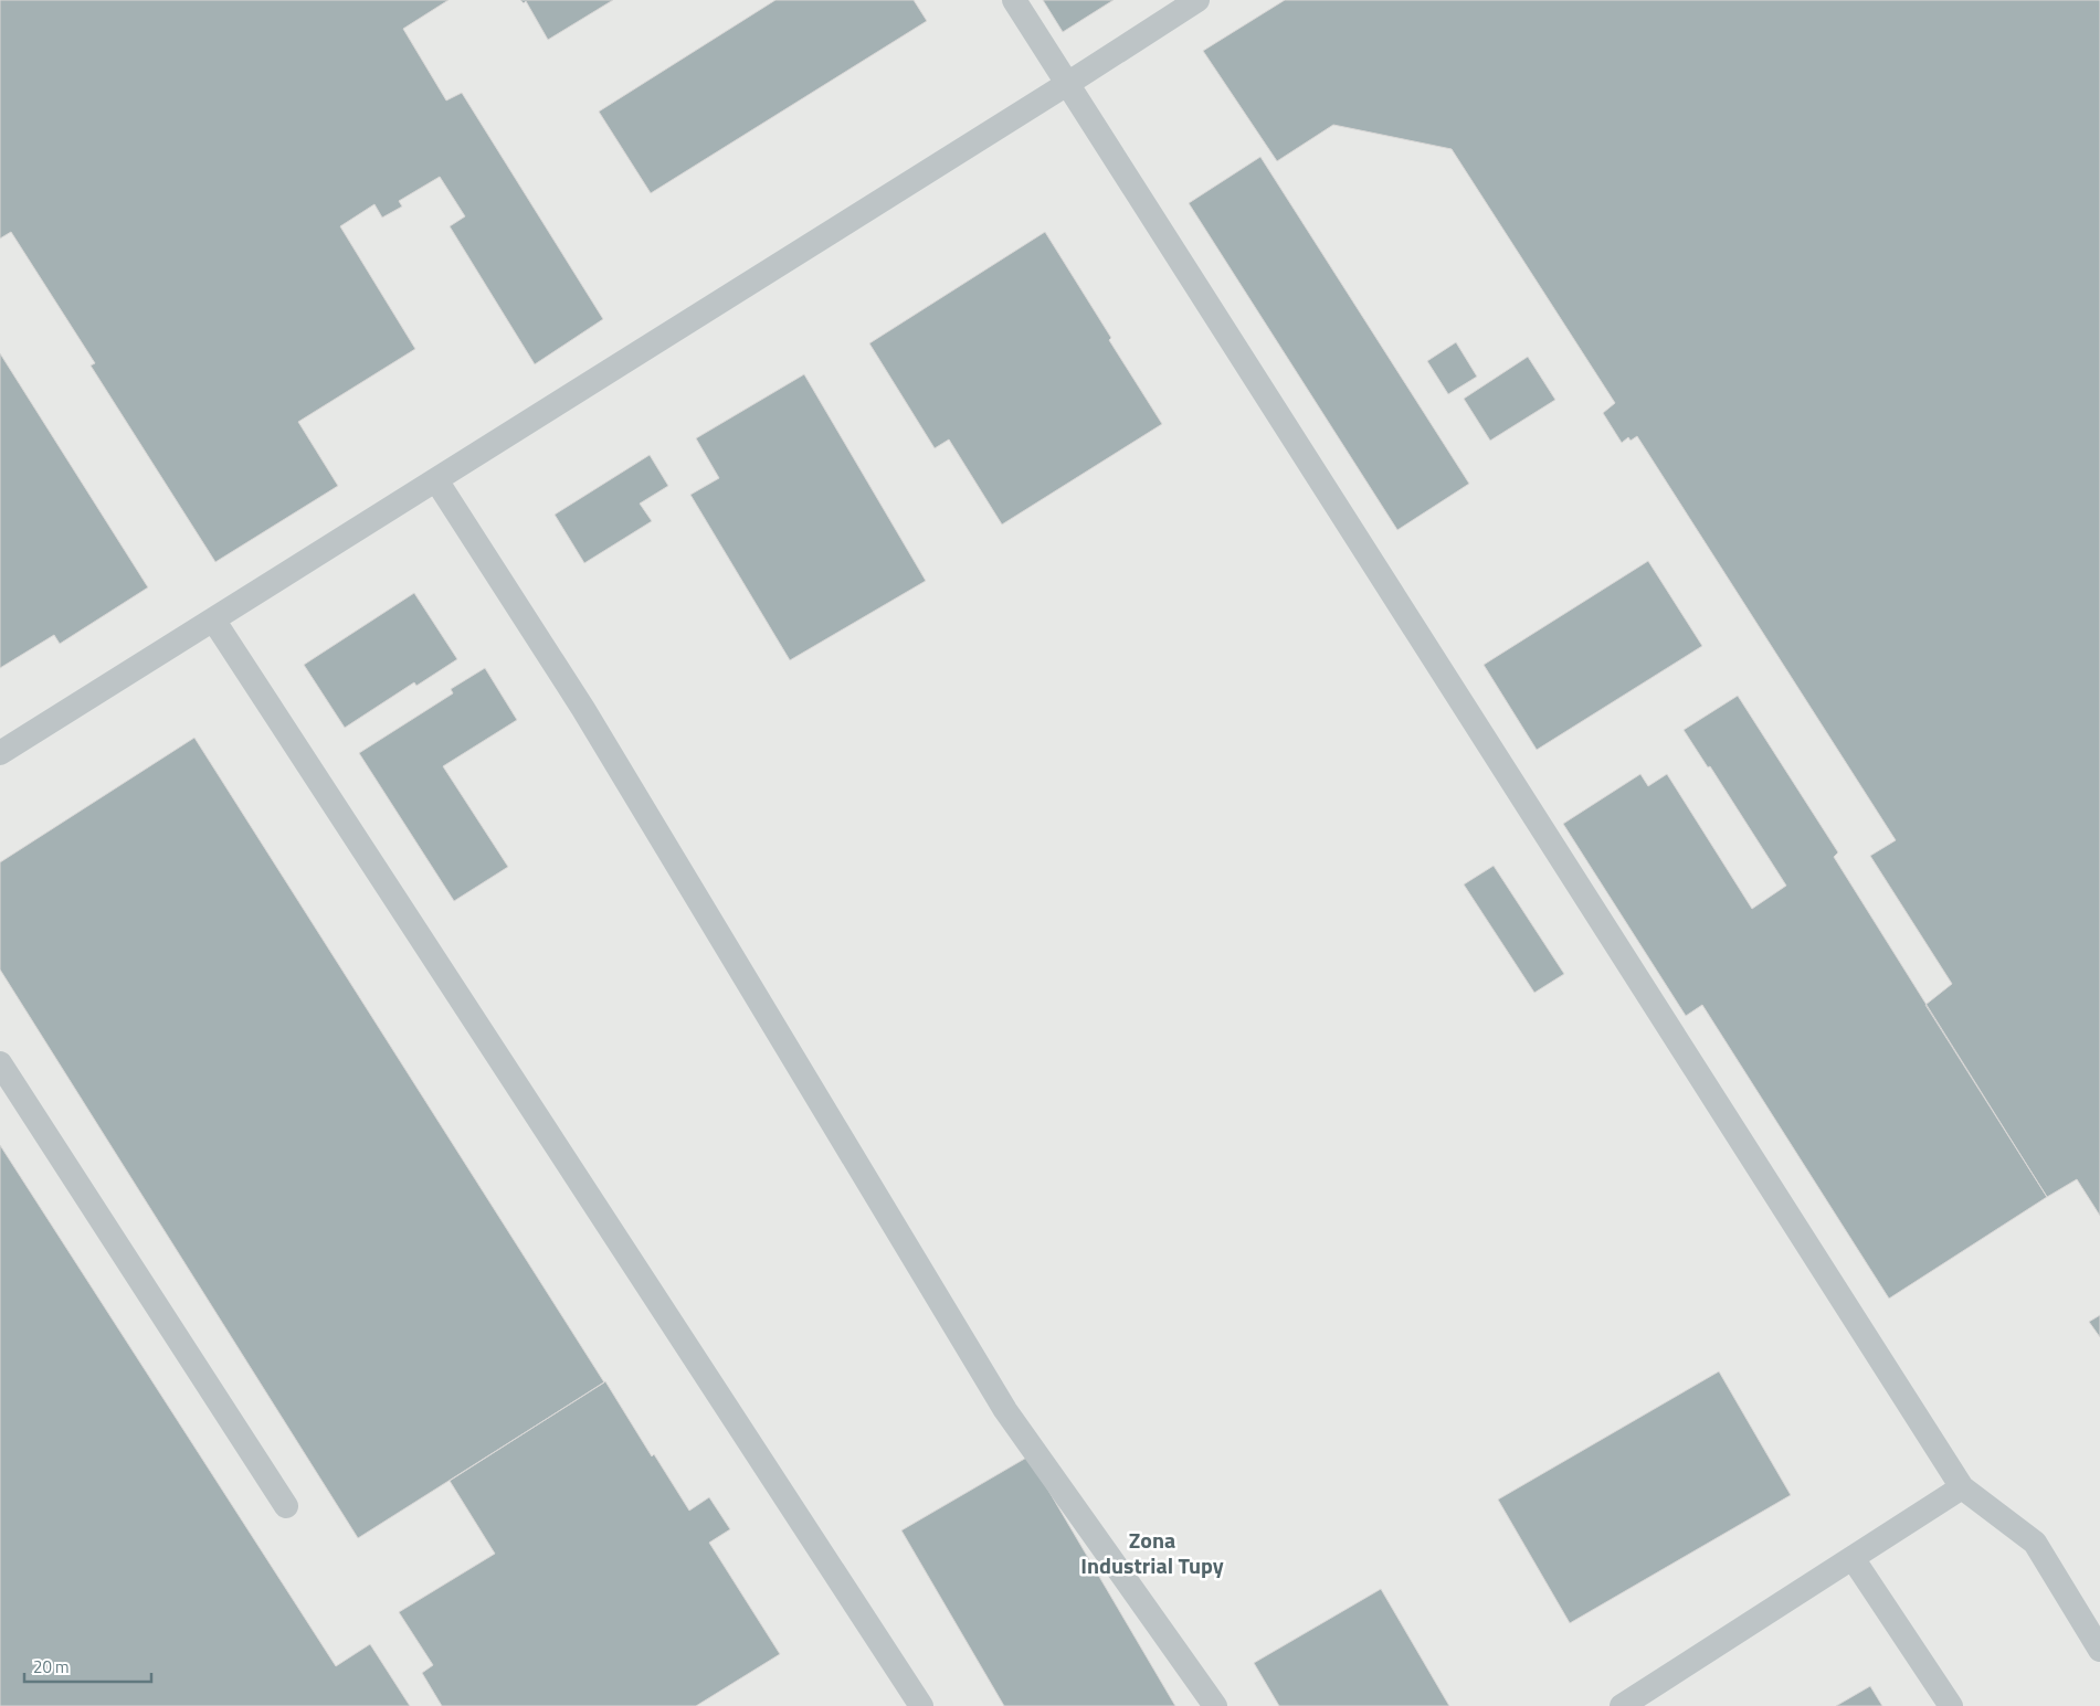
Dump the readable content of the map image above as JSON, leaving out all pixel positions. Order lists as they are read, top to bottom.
{
  "districts": ["Zona Industrial Tupy"],
  "scale_bar": "20 m"
}
